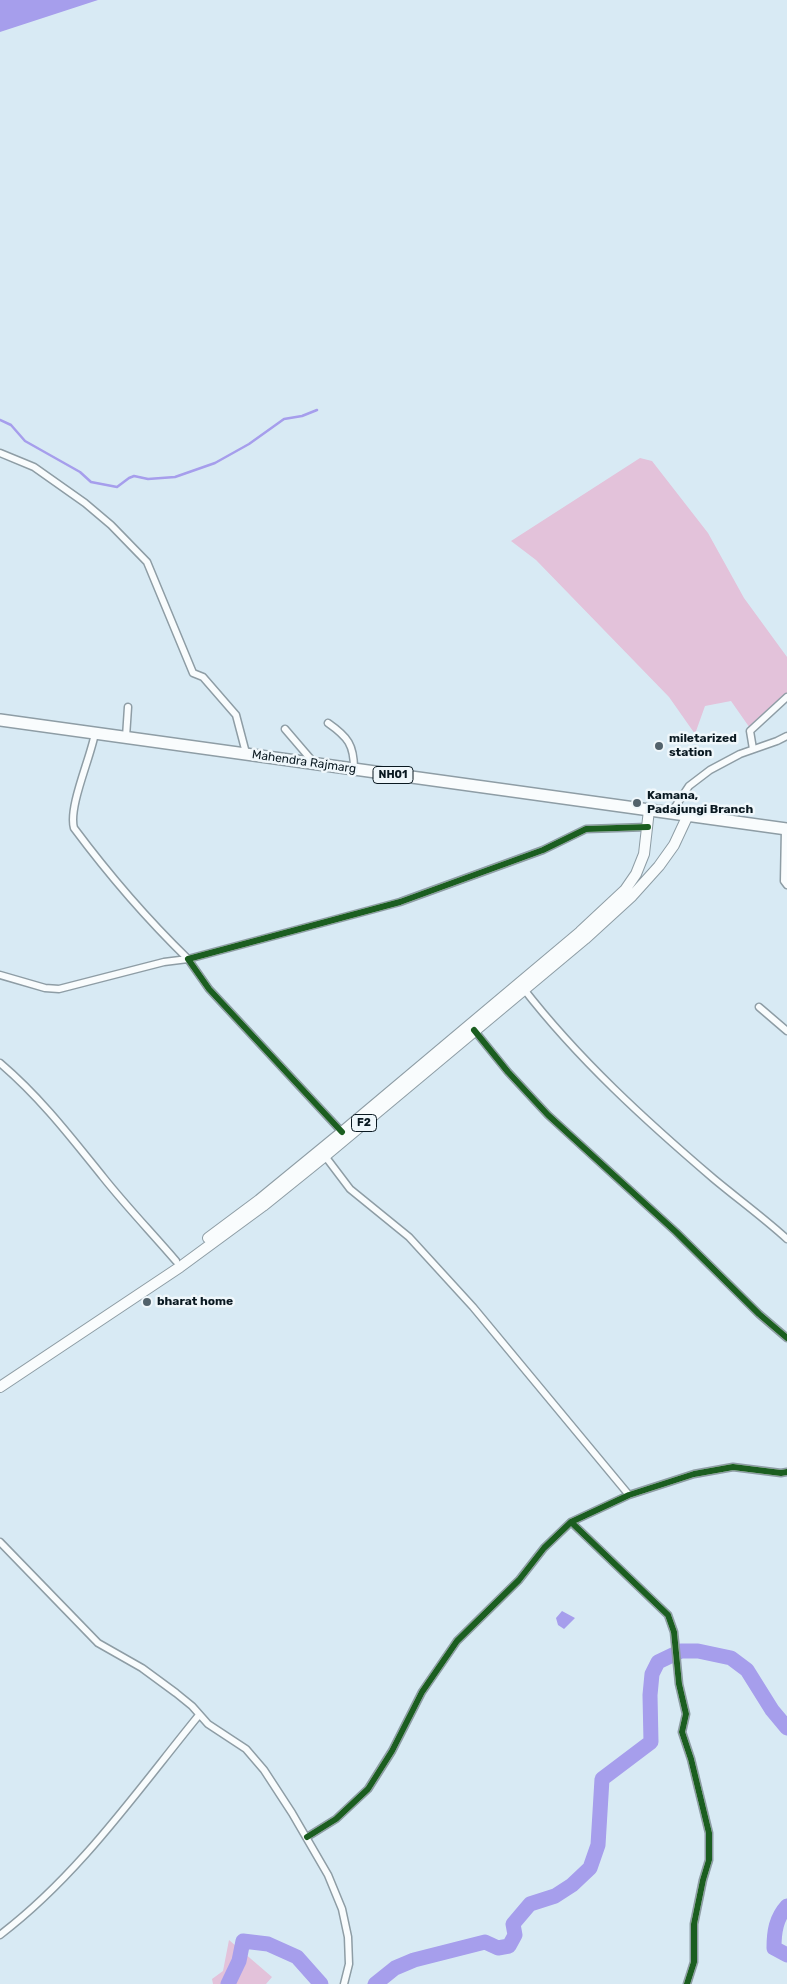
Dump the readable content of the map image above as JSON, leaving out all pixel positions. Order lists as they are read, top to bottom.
{
  "streets": {
    "highway": ["Mahendra Rajmarg", "NH01"],
    "main road": ["F2"]
  },
  "crossings": [
    ["Mahendra Rajmarg", "F2"]
  ],
  "places": ["miletarized station", "Kamana, Padajungi Branch", "bharat home"]
}
